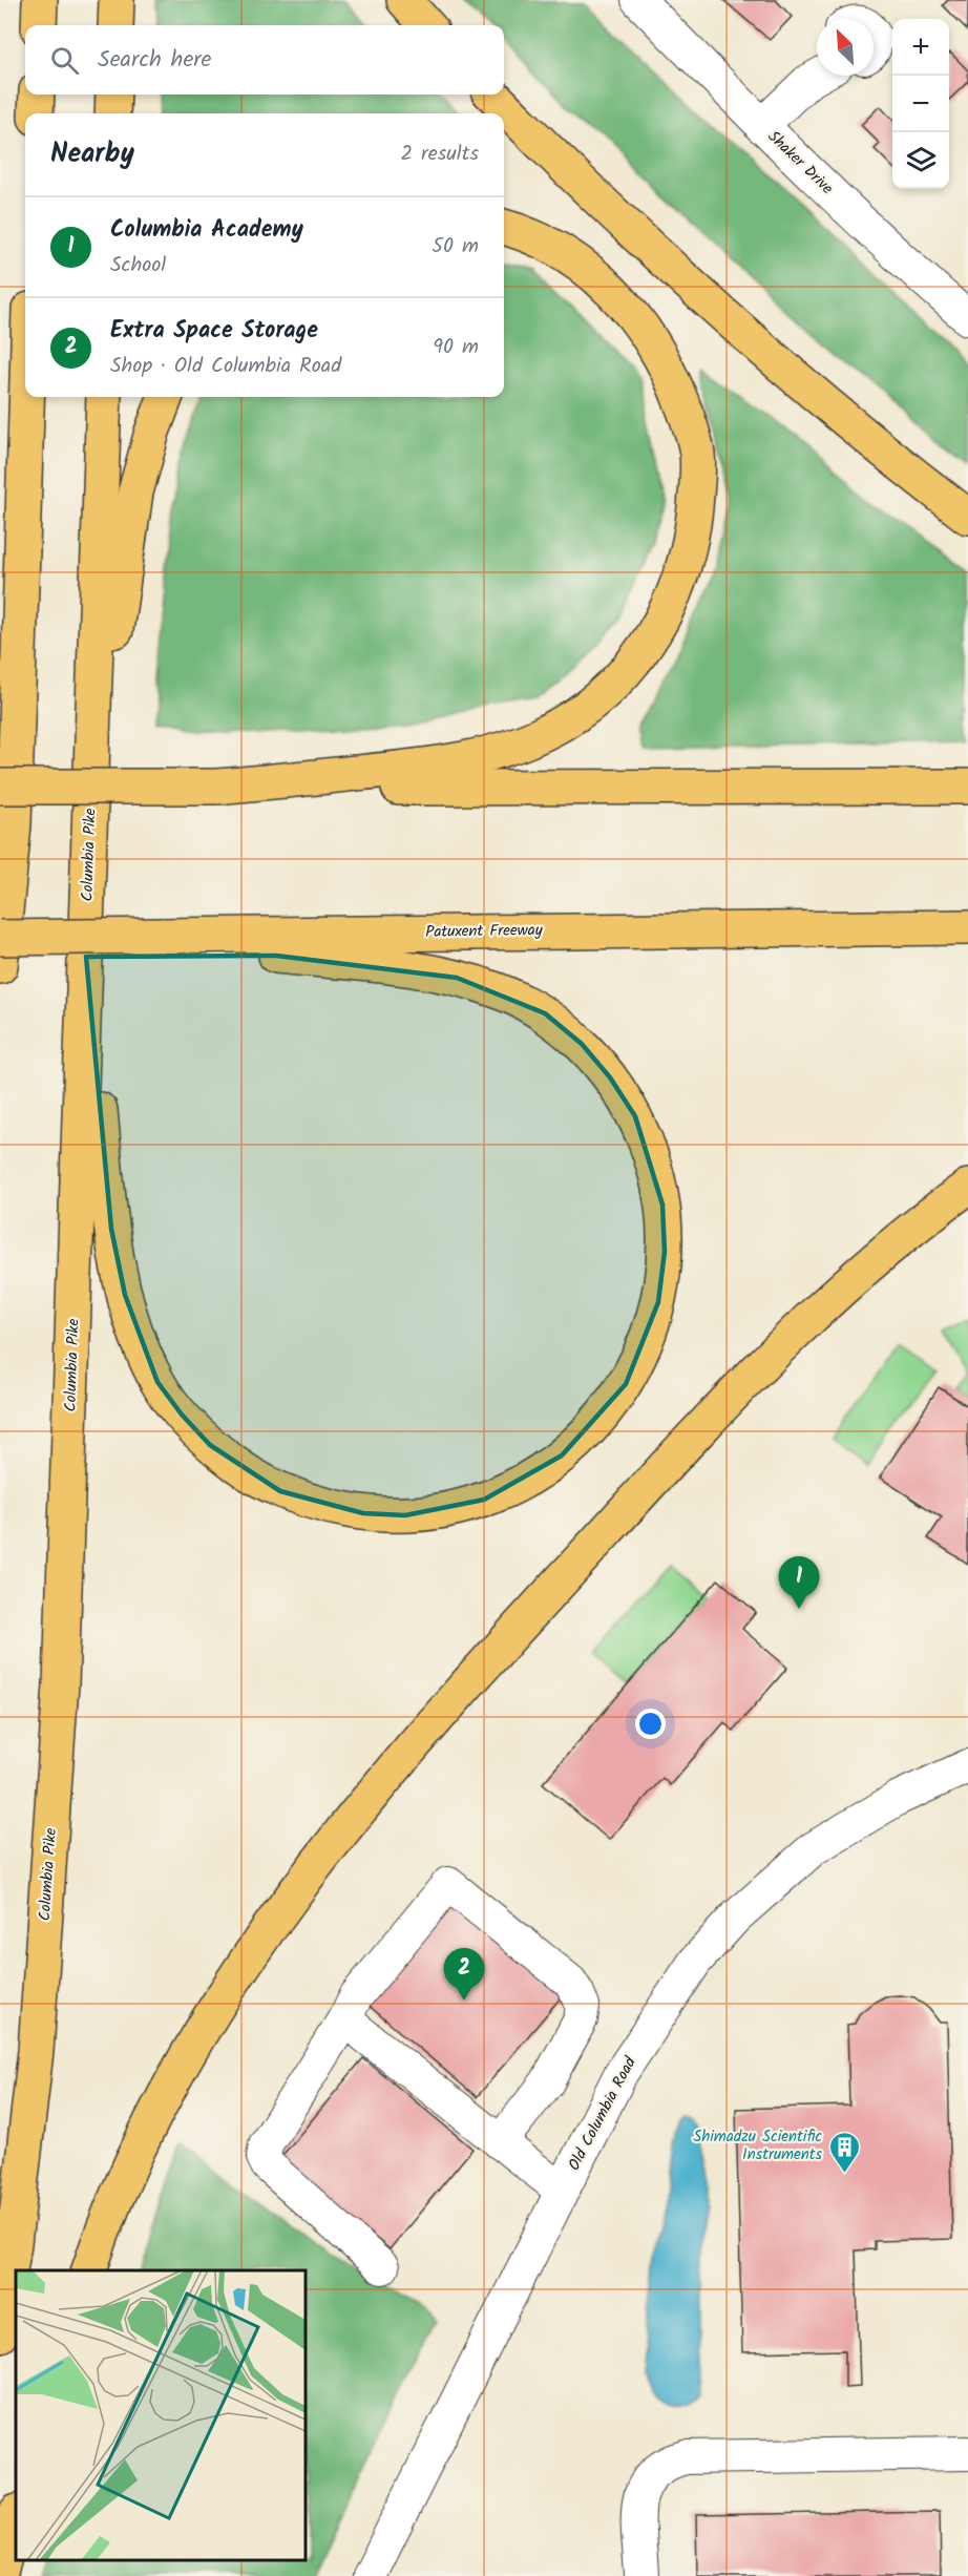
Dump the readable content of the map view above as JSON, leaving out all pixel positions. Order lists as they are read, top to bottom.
{
  "streets": {
    "highway": ["Columbia Pike", "Patuxent Freeway"],
    "street": ["Shaker Drive", "Old Columbia Road"]
  },
  "places": {
    "building": ["Shimadzu Scientific Instruments"]
  },
  "north": "top left",
  "page": {
    "map_buttons": ["+", "−"],
    "search": "Search here",
    "heading": ["Nearby", "2 results"],
    "list": [
      {
        "mark": "1",
        "name": "Columbia Academy",
        "note": "School",
        "value": "50 m"
      },
      {
        "mark": "2",
        "name": "Extra Space Storage",
        "note": "Shop · Old Columbia Road",
        "value": "90 m"
      }
    ],
    "pins": ["1", "2"]
  }
}
